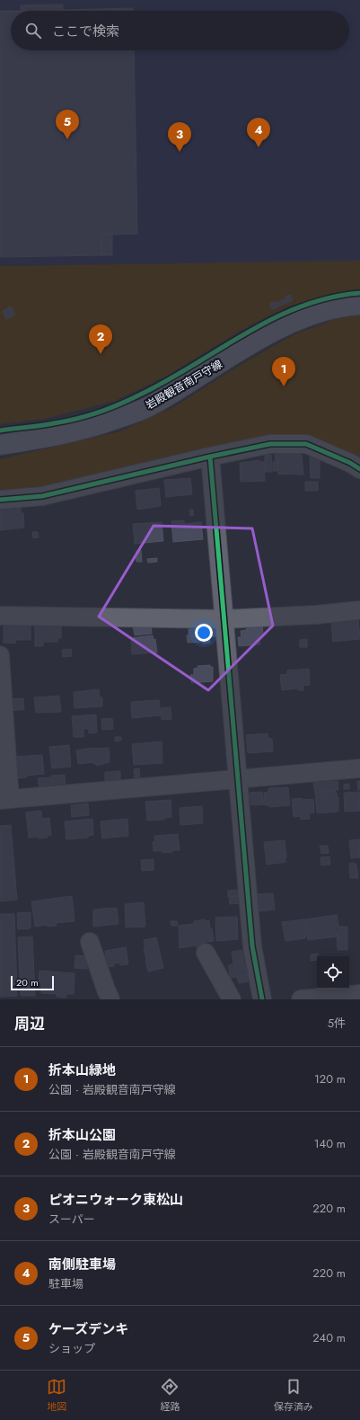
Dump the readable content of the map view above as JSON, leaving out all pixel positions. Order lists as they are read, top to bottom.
{
  "streets": {
    "main road": ["岩殿観音南戸守線"]
  },
  "scale_bar": "20 m",
  "page": {
    "search": "ここで検索",
    "pins": [
      "5",
      "4",
      "3",
      "2",
      "1"
    ],
    "scale": "20 m",
    "heading": ["周辺", "5件"],
    "list": [
      {
        "mark": "1",
        "name": "折本山緑地",
        "note": "公園 · 岩殿観音南戸守線",
        "value": "120 m"
      },
      {
        "mark": "2",
        "name": "折本山公園",
        "note": "公園 · 岩殿観音南戸守線",
        "value": "140 m"
      },
      {
        "mark": "3",
        "name": "ピオニウォーク東松山",
        "note": "スーパー",
        "value": "220 m"
      },
      {
        "mark": "4",
        "name": "南側駐車場",
        "note": "駐車場",
        "value": "220 m"
      },
      {
        "mark": "5",
        "name": "ケーズデンキ",
        "note": "ショップ",
        "value": "240 m"
      }
    ],
    "nav": ["地図", "経路", "保存済み"]
  }
}
